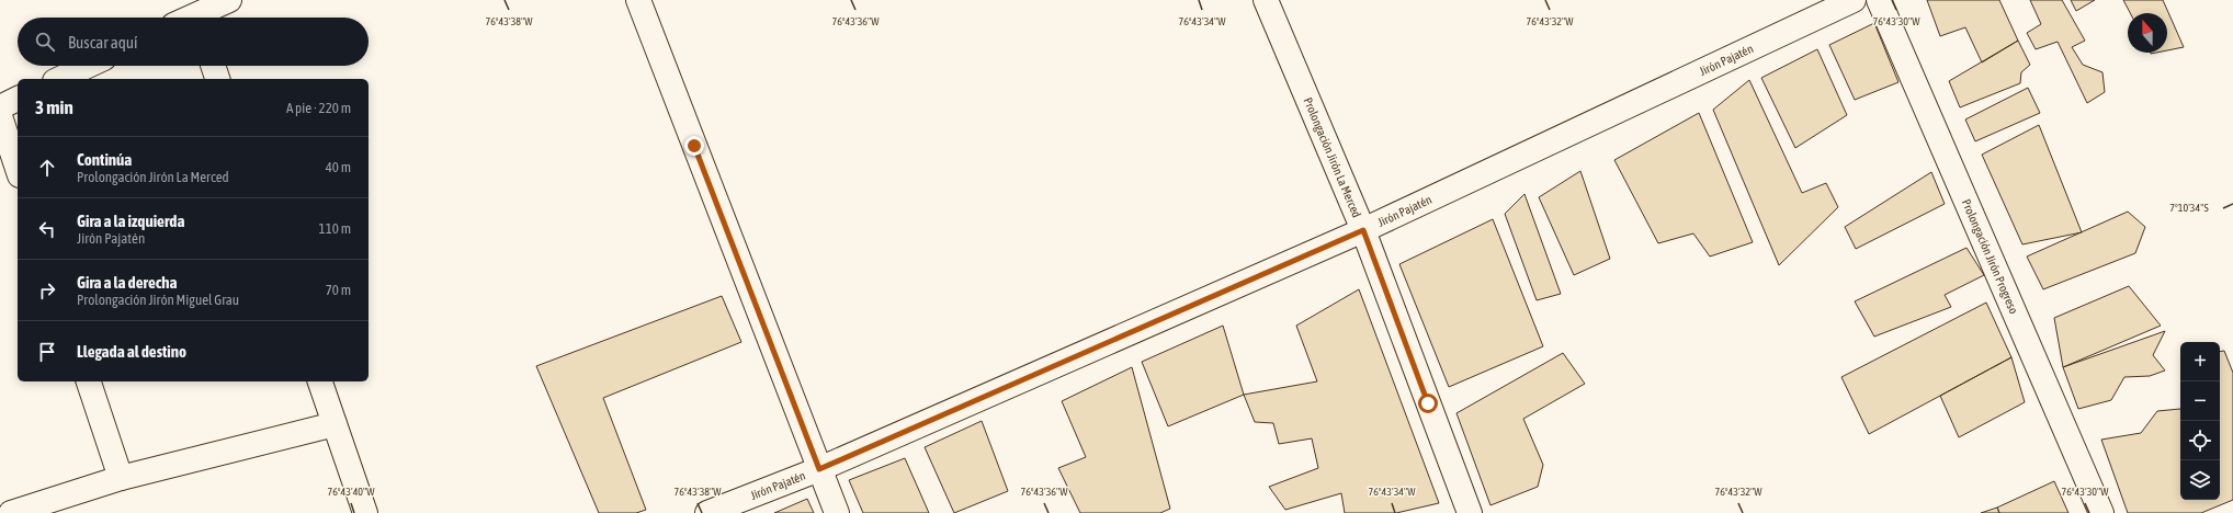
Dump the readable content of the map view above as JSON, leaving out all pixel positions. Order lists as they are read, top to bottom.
{
  "streets": {
    "street": ["Jirón Pajatén", "Prolongación Jirón La Merced", "Prolongación Jirón Progreso"]
  },
  "crossings": [
    ["Jirón Pajatén", "Prolongación Jirón La Merced"]
  ],
  "north": "top",
  "page": {
    "search": "Buscar aquí",
    "heading": ["3 min", "A pie · 220 m"],
    "list": [
      ["Continúa", "Prolongación Jirón La Merced", "40 m"],
      ["Gira a la izquierda", "Jirón Pajatén", "110 m"],
      ["Gira a la derecha", "Prolongación Jirón Miguel Grau", "70 m"],
      "Llegada al destino"
    ],
    "map_buttons": ["+", "−"]
  },
  "coordinates": [
    "76°43'38\"W",
    "76°43'36\"W",
    "76°43'34\"W",
    "76°43'32\"W",
    "76°43'30\"W",
    "7°10'34\"S",
    "76°43'40\"W"
  ]
}
